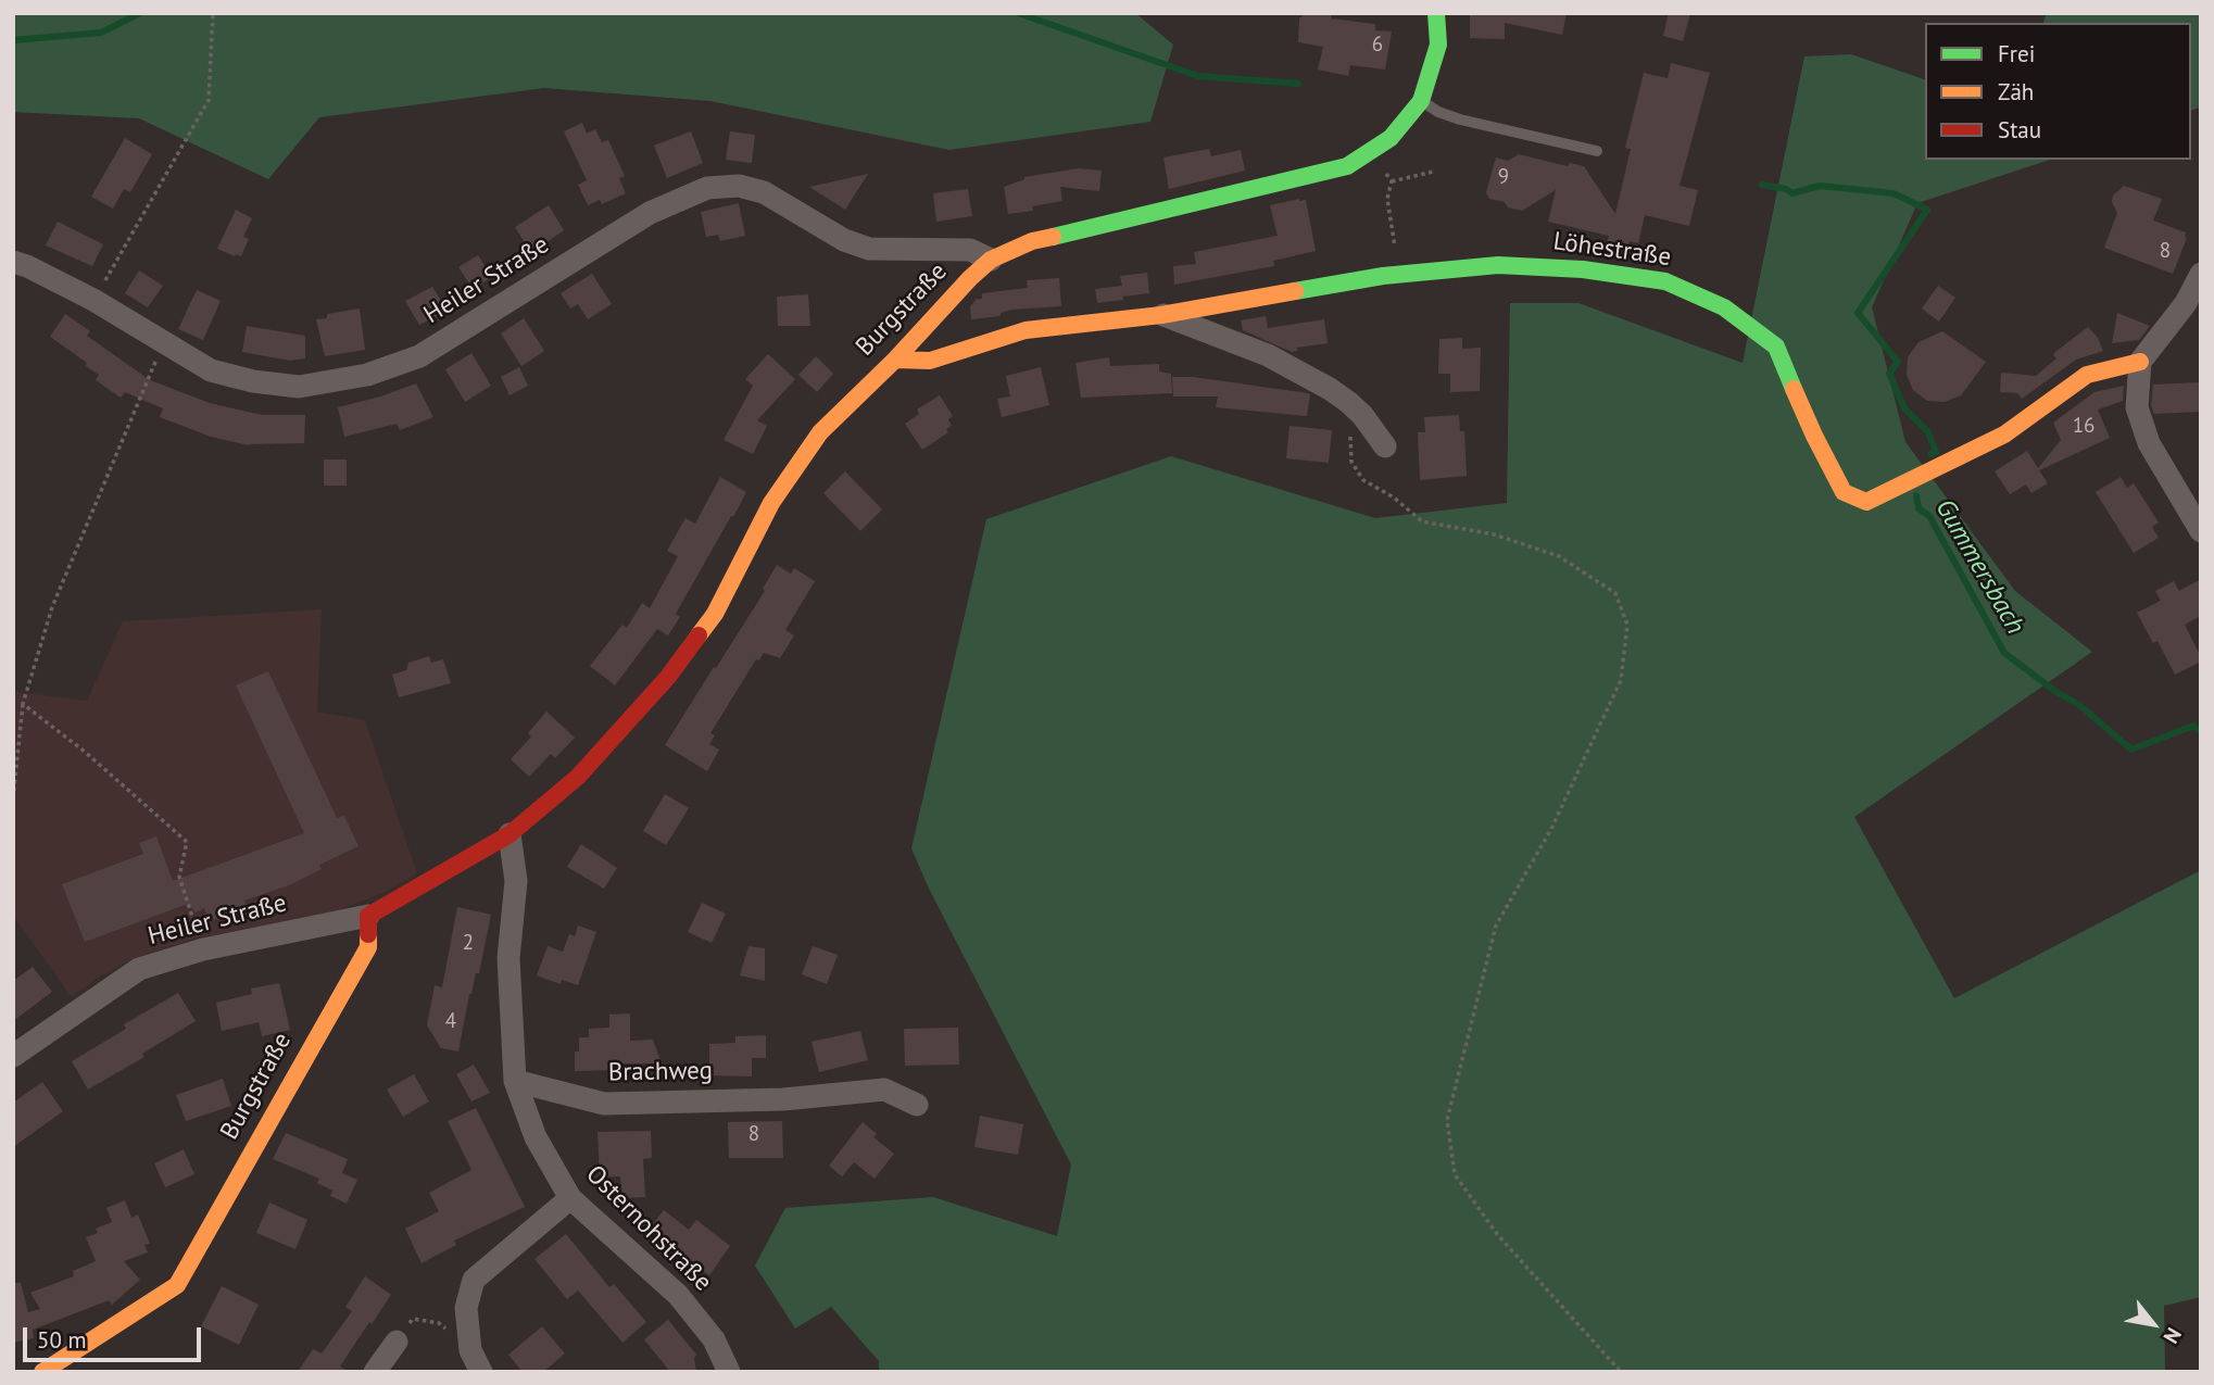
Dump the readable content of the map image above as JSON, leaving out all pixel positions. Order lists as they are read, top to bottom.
{
  "streets": {
    "street": [
      "Löhestraße",
      "Heiler Straße",
      "Burgstraße",
      "Brachweg",
      "Osternohstraße"
    ]
  },
  "crossings": [
    ["Löhestraße", "Burgstraße"],
    ["Heiler Straße", "Burgstraße"],
    ["Brachweg", "Osternohstraße"]
  ],
  "water": ["Gummersbach"],
  "house_numbers": [
    "6",
    "9",
    "8",
    "16",
    "2",
    "4",
    "8"
  ],
  "legend": ["Frei", "Zäh", "Stau"],
  "scale_bar": "50 m",
  "north": "bottom right"
}
